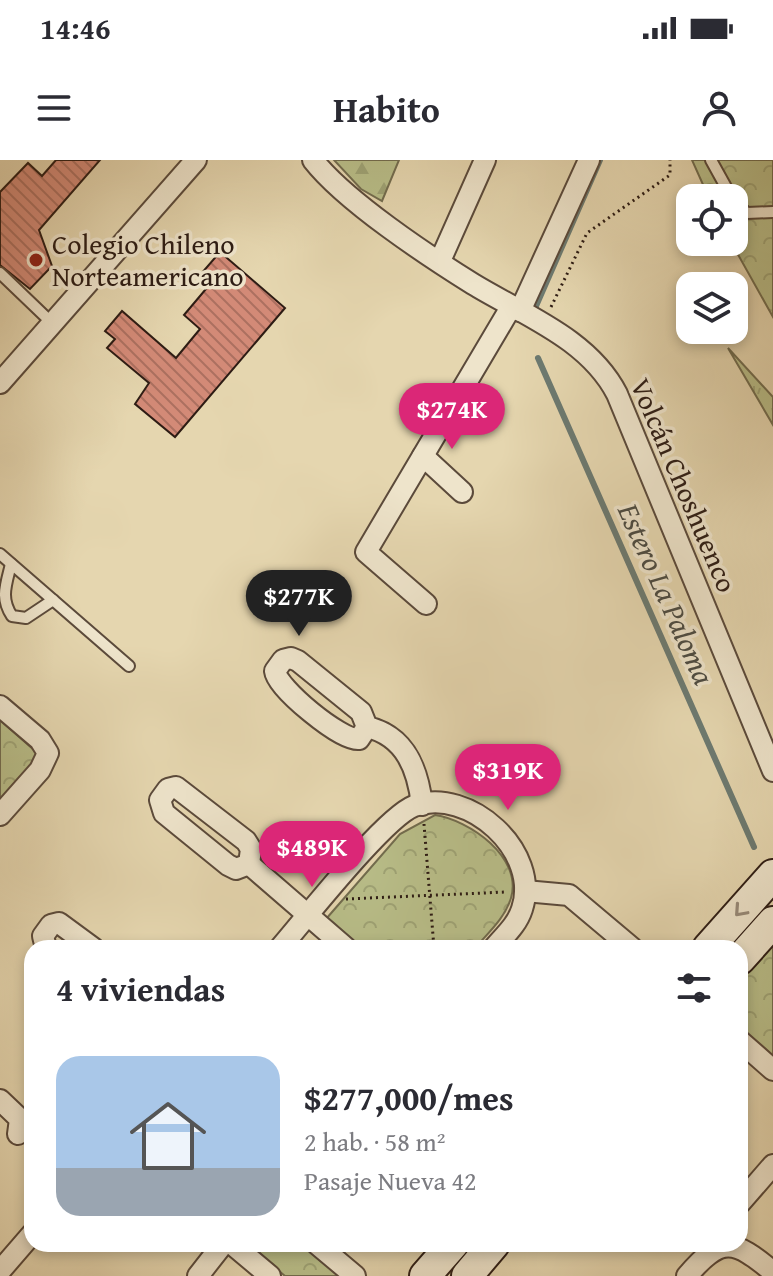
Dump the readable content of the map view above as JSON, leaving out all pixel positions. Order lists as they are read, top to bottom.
{
  "streets": {
    "street": ["Volcán Choshuenco"]
  },
  "water": ["Estero La Paloma"],
  "places": ["Colegio Chileno Norteamericano"],
  "page": {
    "status": "14:46",
    "header": "Habito",
    "price": [
      "$274K",
      "$277K",
      "$319K",
      "$489K"
    ],
    "heading": "4 viviendas",
    "list": [
      {
        "name": "$277,000/mes",
        "note": "2 hab. · 58 m² · Pasaje Nueva 42"
      }
    ]
  }
}
